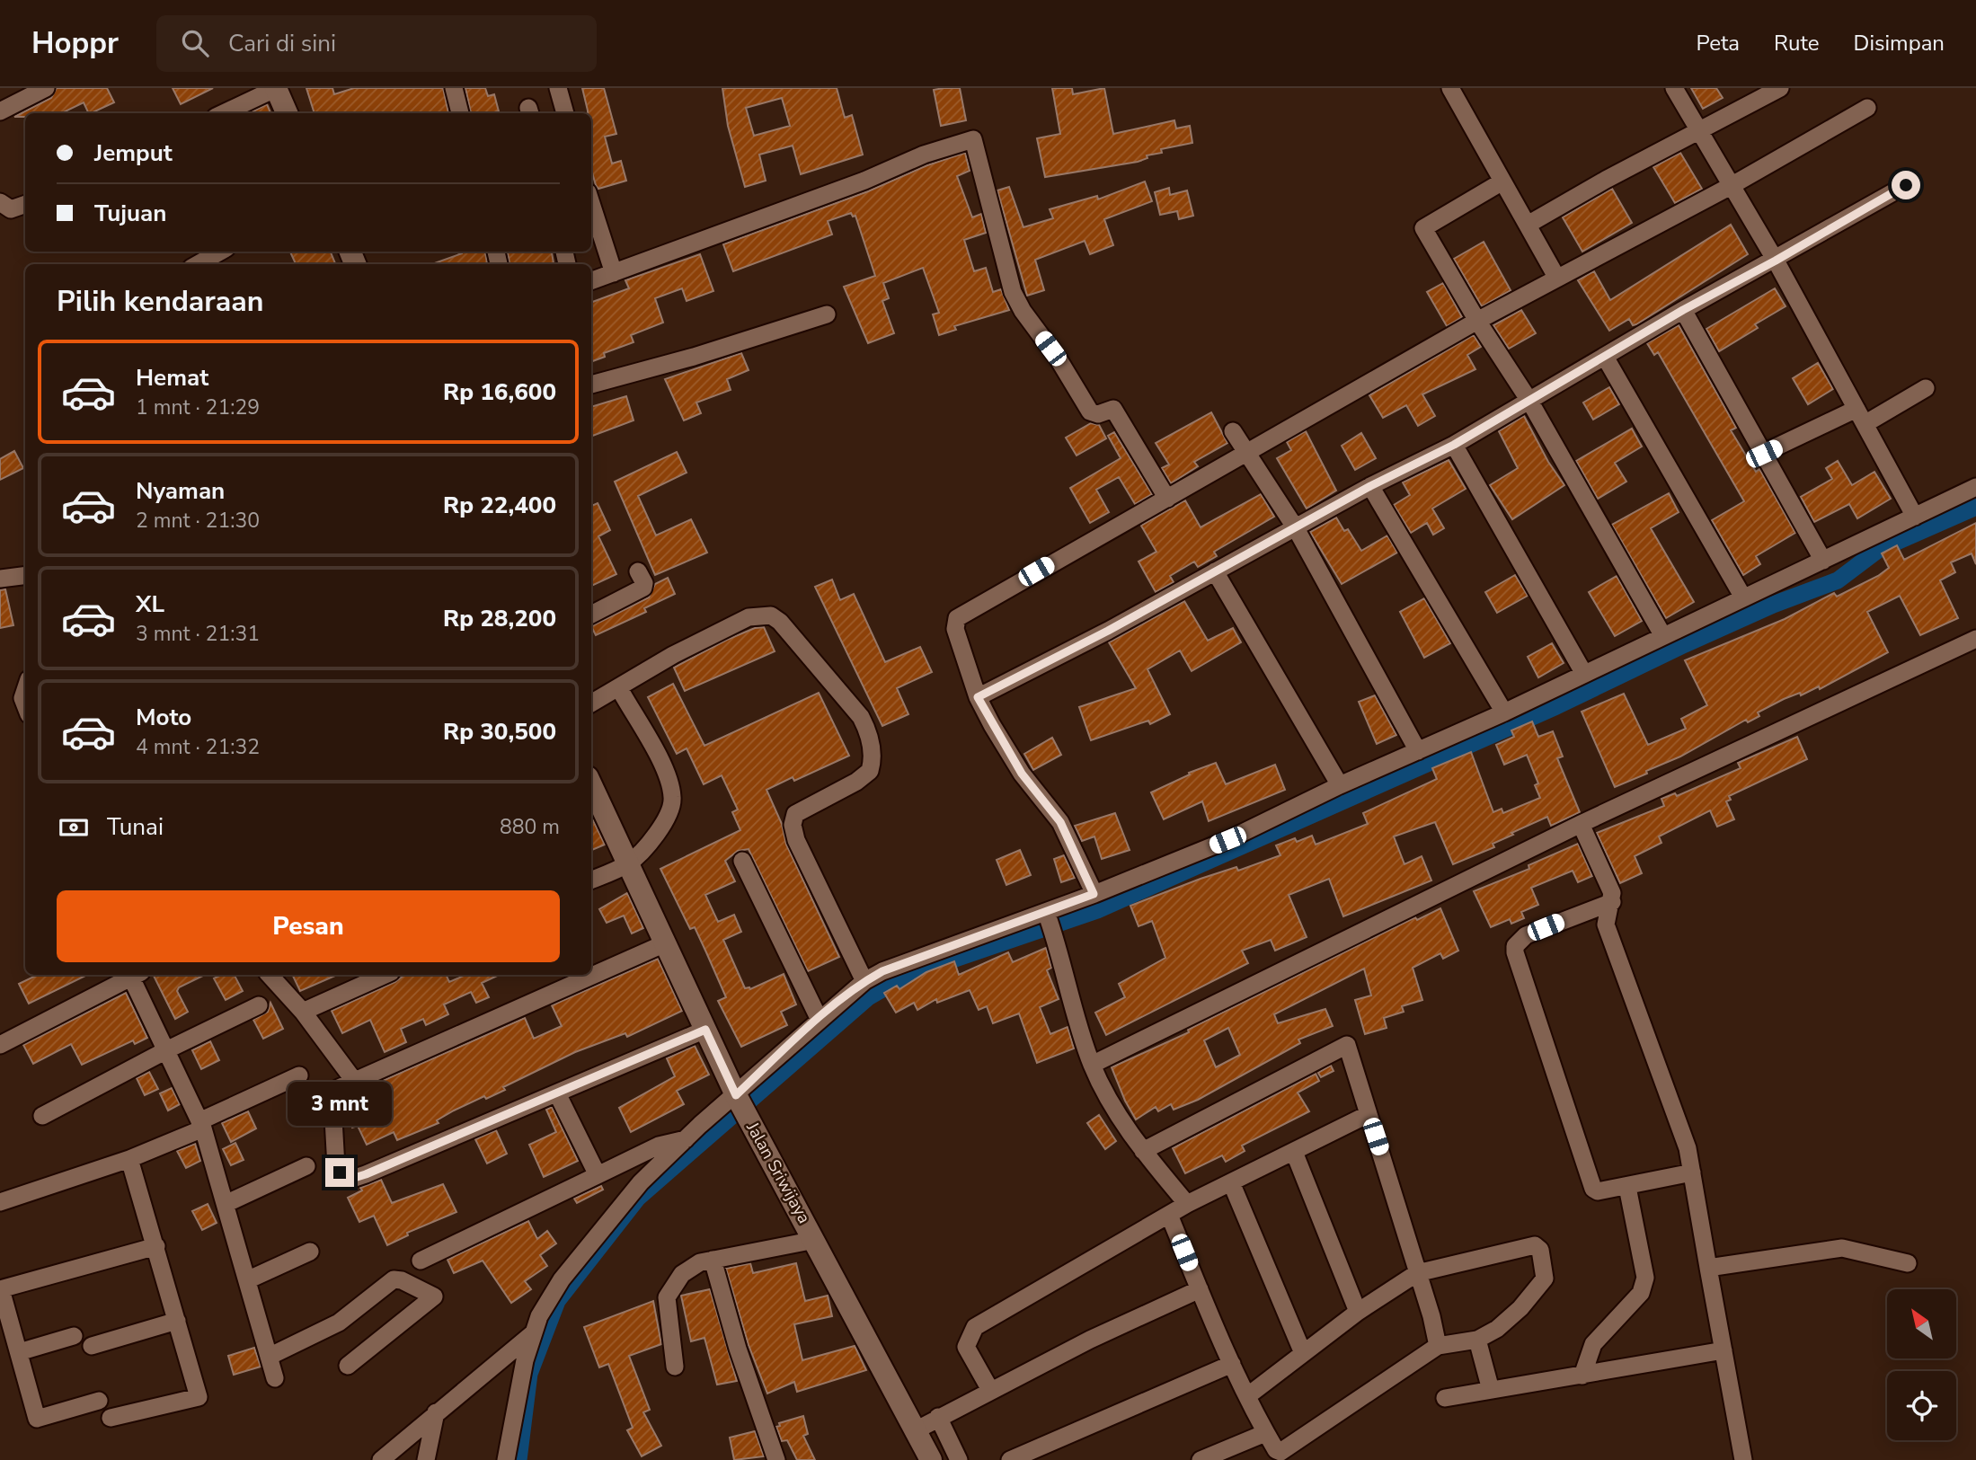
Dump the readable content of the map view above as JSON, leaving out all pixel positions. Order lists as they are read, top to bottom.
{
  "streets": {
    "street": ["Jalan Sriwijaya"]
  },
  "north": "top left",
  "page": {
    "header": "Hoppr",
    "search": "Cari di sini",
    "nav": ["Peta", "Rute", "Disimpan"],
    "banner": ["Jemput", "Tujuan"],
    "heading": "Pilih kendaraan",
    "list": [
      {
        "name": "Hemat",
        "note": "1 mnt · 21:29",
        "value": "Rp 16,600"
      },
      {
        "name": "Nyaman",
        "note": "2 mnt · 21:30",
        "value": "Rp 22,400"
      },
      {
        "name": "XL",
        "note": "3 mnt · 21:31",
        "value": "Rp 28,200"
      },
      {
        "name": "Moto",
        "note": "4 mnt · 21:32",
        "value": "Rp 30,500"
      }
    ],
    "pay": ["Tunai", "880 m"],
    "buttons": "Pesan",
    "bubble": "3 mnt"
  }
}
